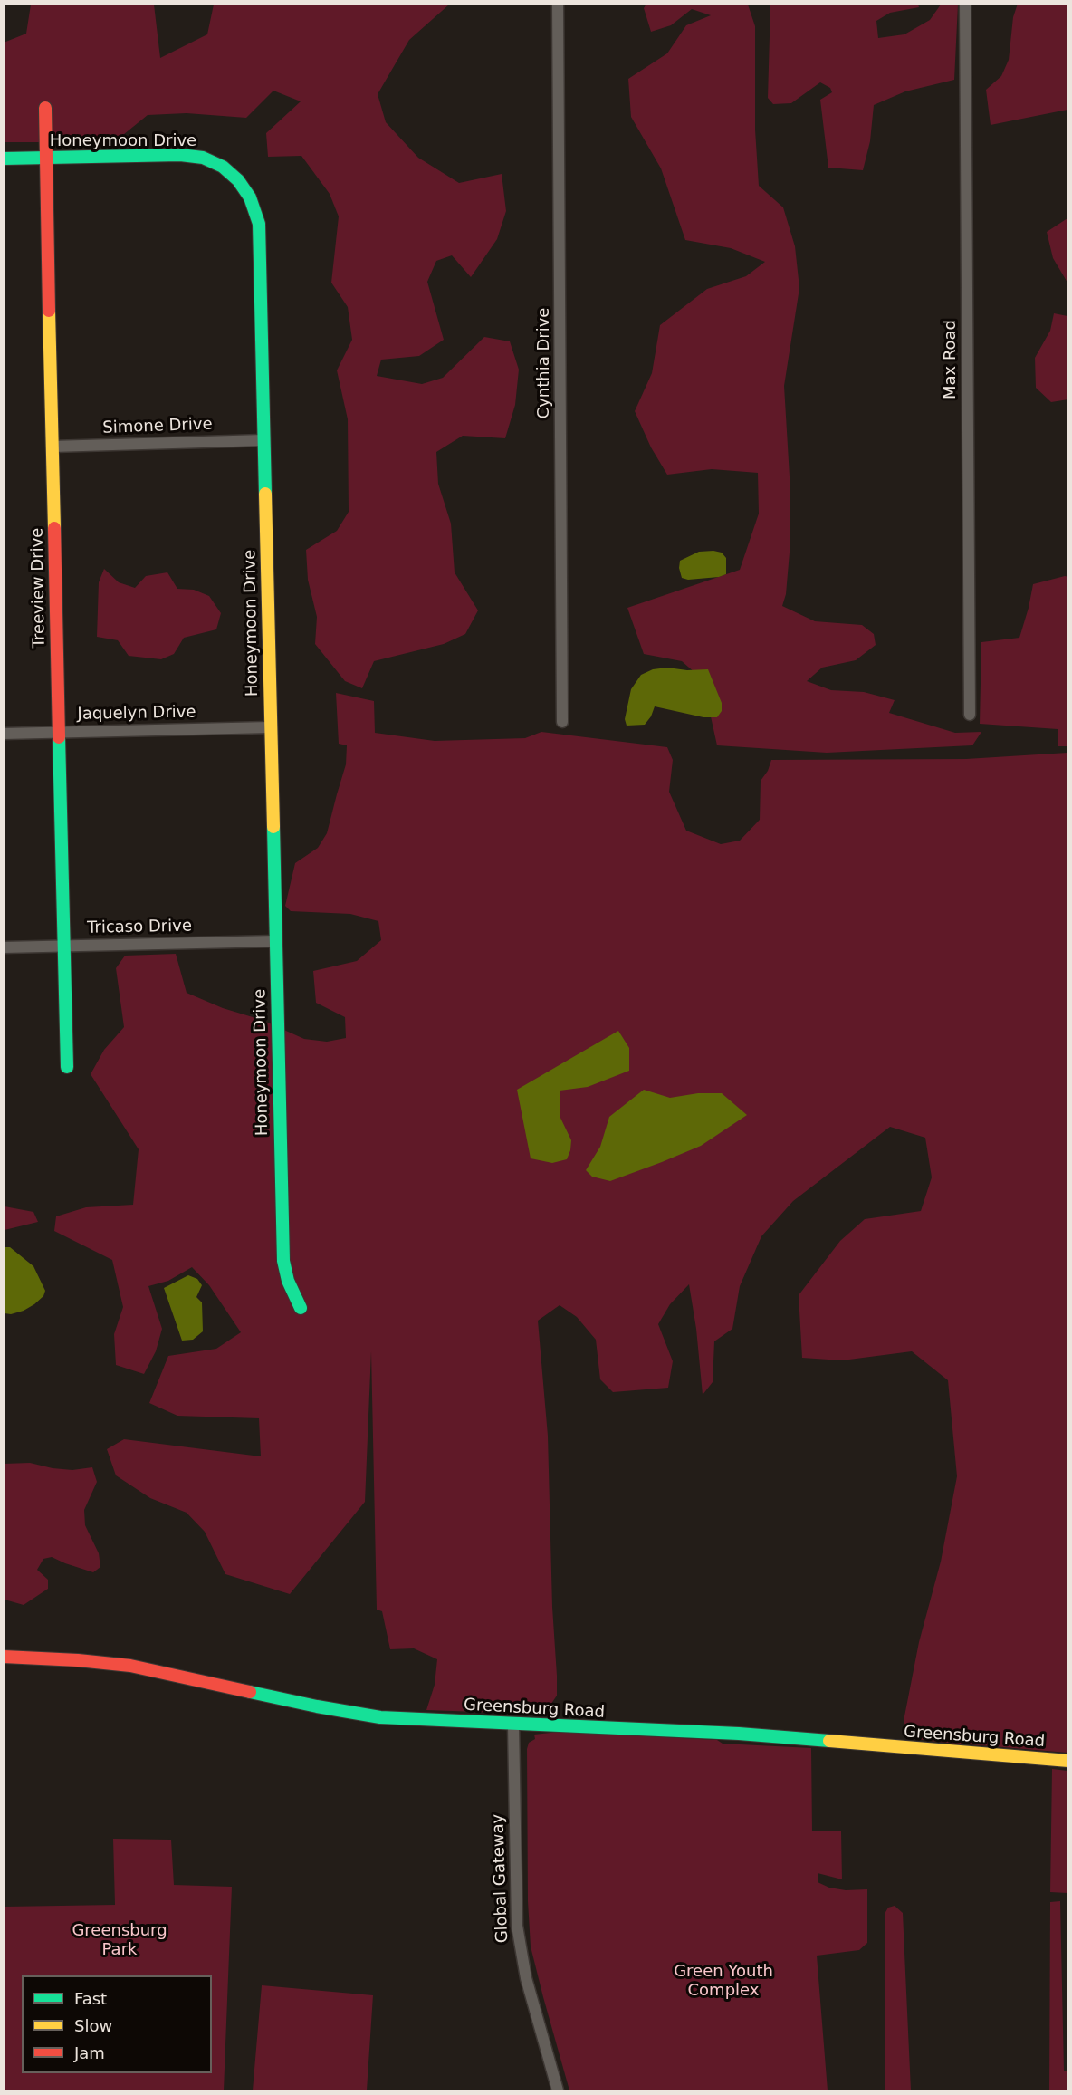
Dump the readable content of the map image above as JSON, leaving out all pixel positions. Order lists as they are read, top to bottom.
{
  "streets": {
    "street": [
      "Honeymoon Drive",
      "Max Road",
      "Cynthia Drive",
      "Simone Drive",
      "Treeview Drive",
      "Jaquelyn Drive",
      "Tricaso Drive",
      "Greensburg Road",
      "Global Gateway"
    ]
  },
  "crossings": [
    ["Honeymoon Drive", "Simone Drive"],
    ["Honeymoon Drive", "Treeview Drive"],
    ["Honeymoon Drive", "Jaquelyn Drive"],
    ["Honeymoon Drive", "Tricaso Drive"],
    ["Simone Drive", "Treeview Drive"],
    ["Treeview Drive", "Jaquelyn Drive"],
    ["Treeview Drive", "Tricaso Drive"],
    ["Greensburg Road", "Global Gateway"]
  ],
  "parks": ["Greensburg Park", "Green Youth Complex"],
  "legend": ["Fast", "Slow", "Jam"]
}
